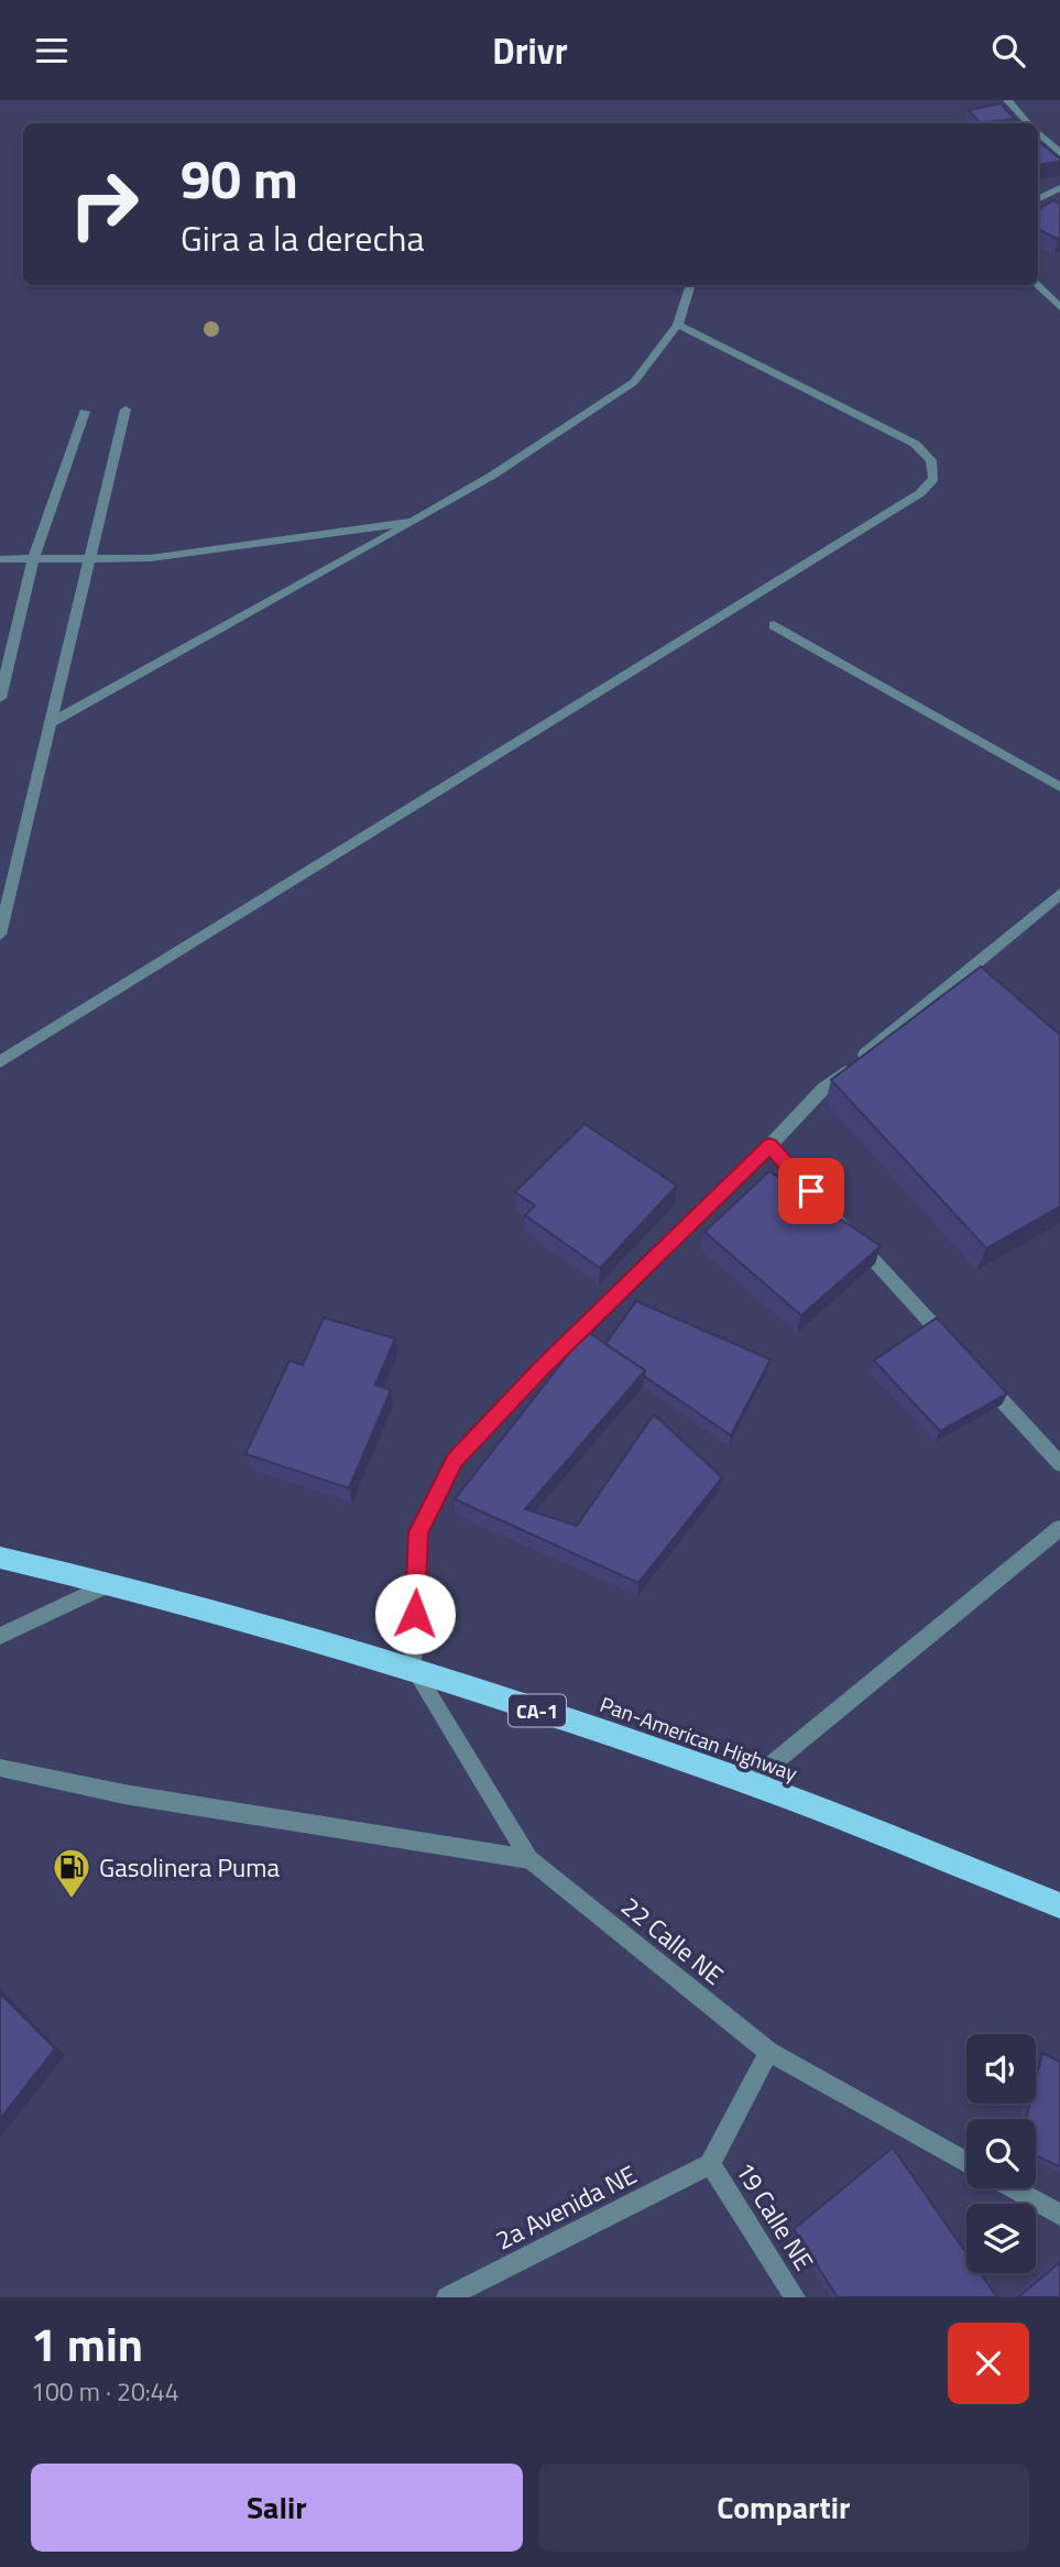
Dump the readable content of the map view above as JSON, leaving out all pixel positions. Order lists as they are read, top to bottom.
{
  "streets": {
    "highway": ["CA-1", "Pan-American Highway"],
    "street": ["22 Calle NE", "2a Avenida NE", "19 Calle NE"]
  },
  "crossings": [
    ["Pan-American Highway", "22 Calle NE"],
    ["2a Avenida NE", "19 Calle NE"]
  ],
  "places": {
    "fuel station": ["Gasolinera Puma"]
  },
  "page": {
    "header": "Drivr",
    "turn": ["90 m", "Gira a la derecha"],
    "heading": ["1 min", "100 m · 20:44"],
    "buttons": ["Salir", "Compartir"]
  }
}
